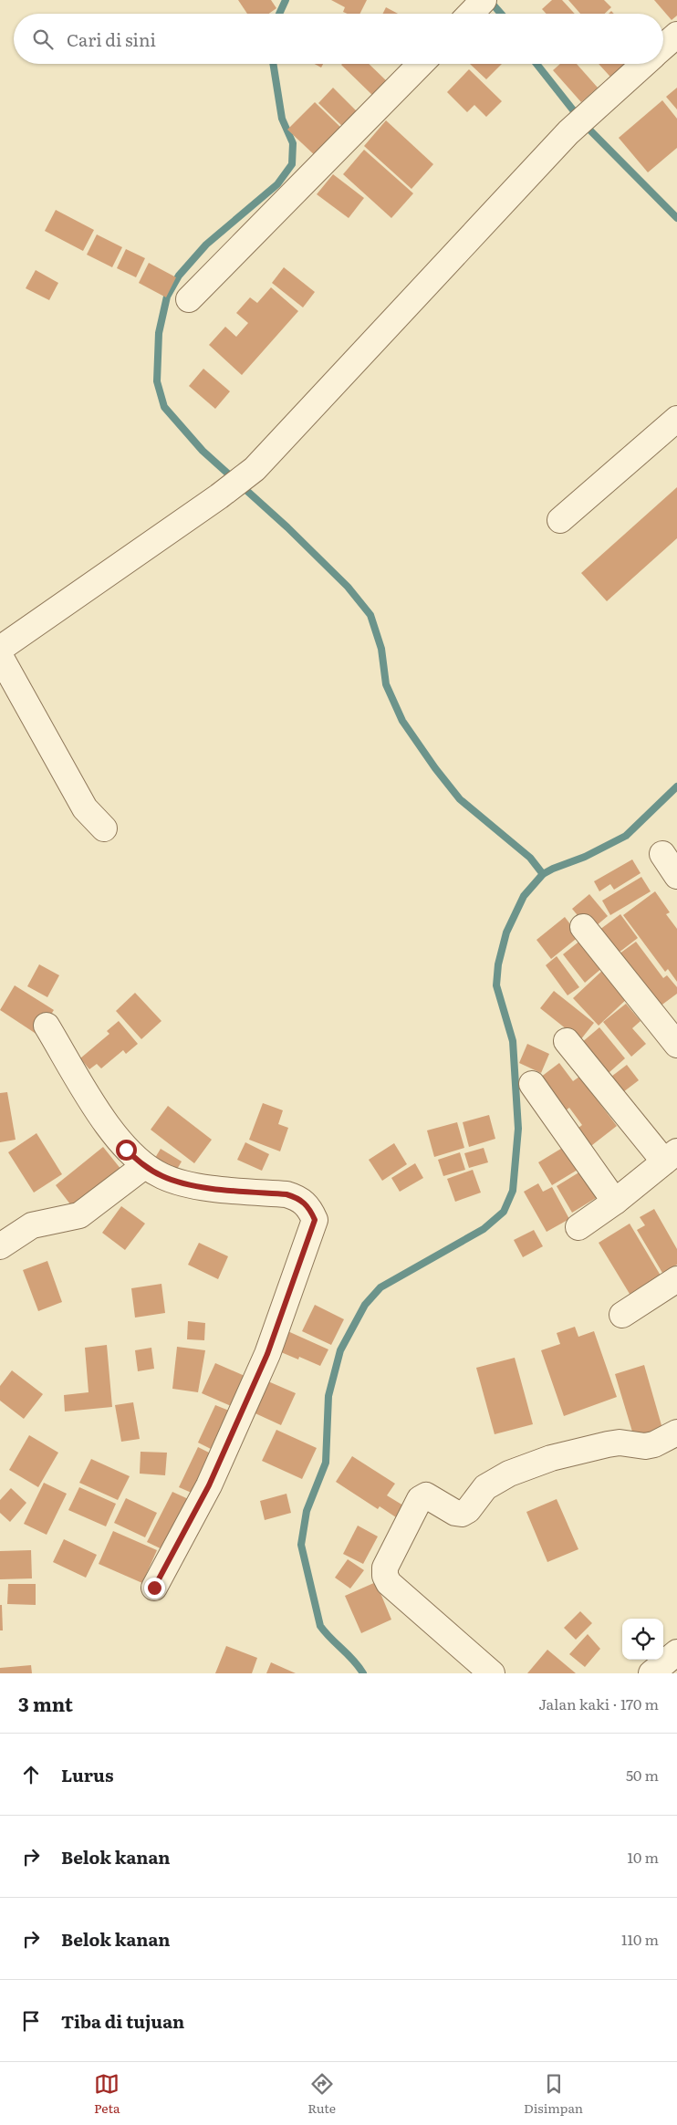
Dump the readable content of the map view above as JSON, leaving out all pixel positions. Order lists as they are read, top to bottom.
{
  "page": {
    "search": "Cari di sini",
    "heading": ["3 mnt", "Jalan kaki · 170 m"],
    "list": [
      ["Lurus", "50 m"],
      ["Belok kanan", "10 m"],
      ["Belok kanan", "110 m"],
      "Tiba di tujuan"
    ],
    "nav": ["Peta", "Rute", "Disimpan"]
  }
}
